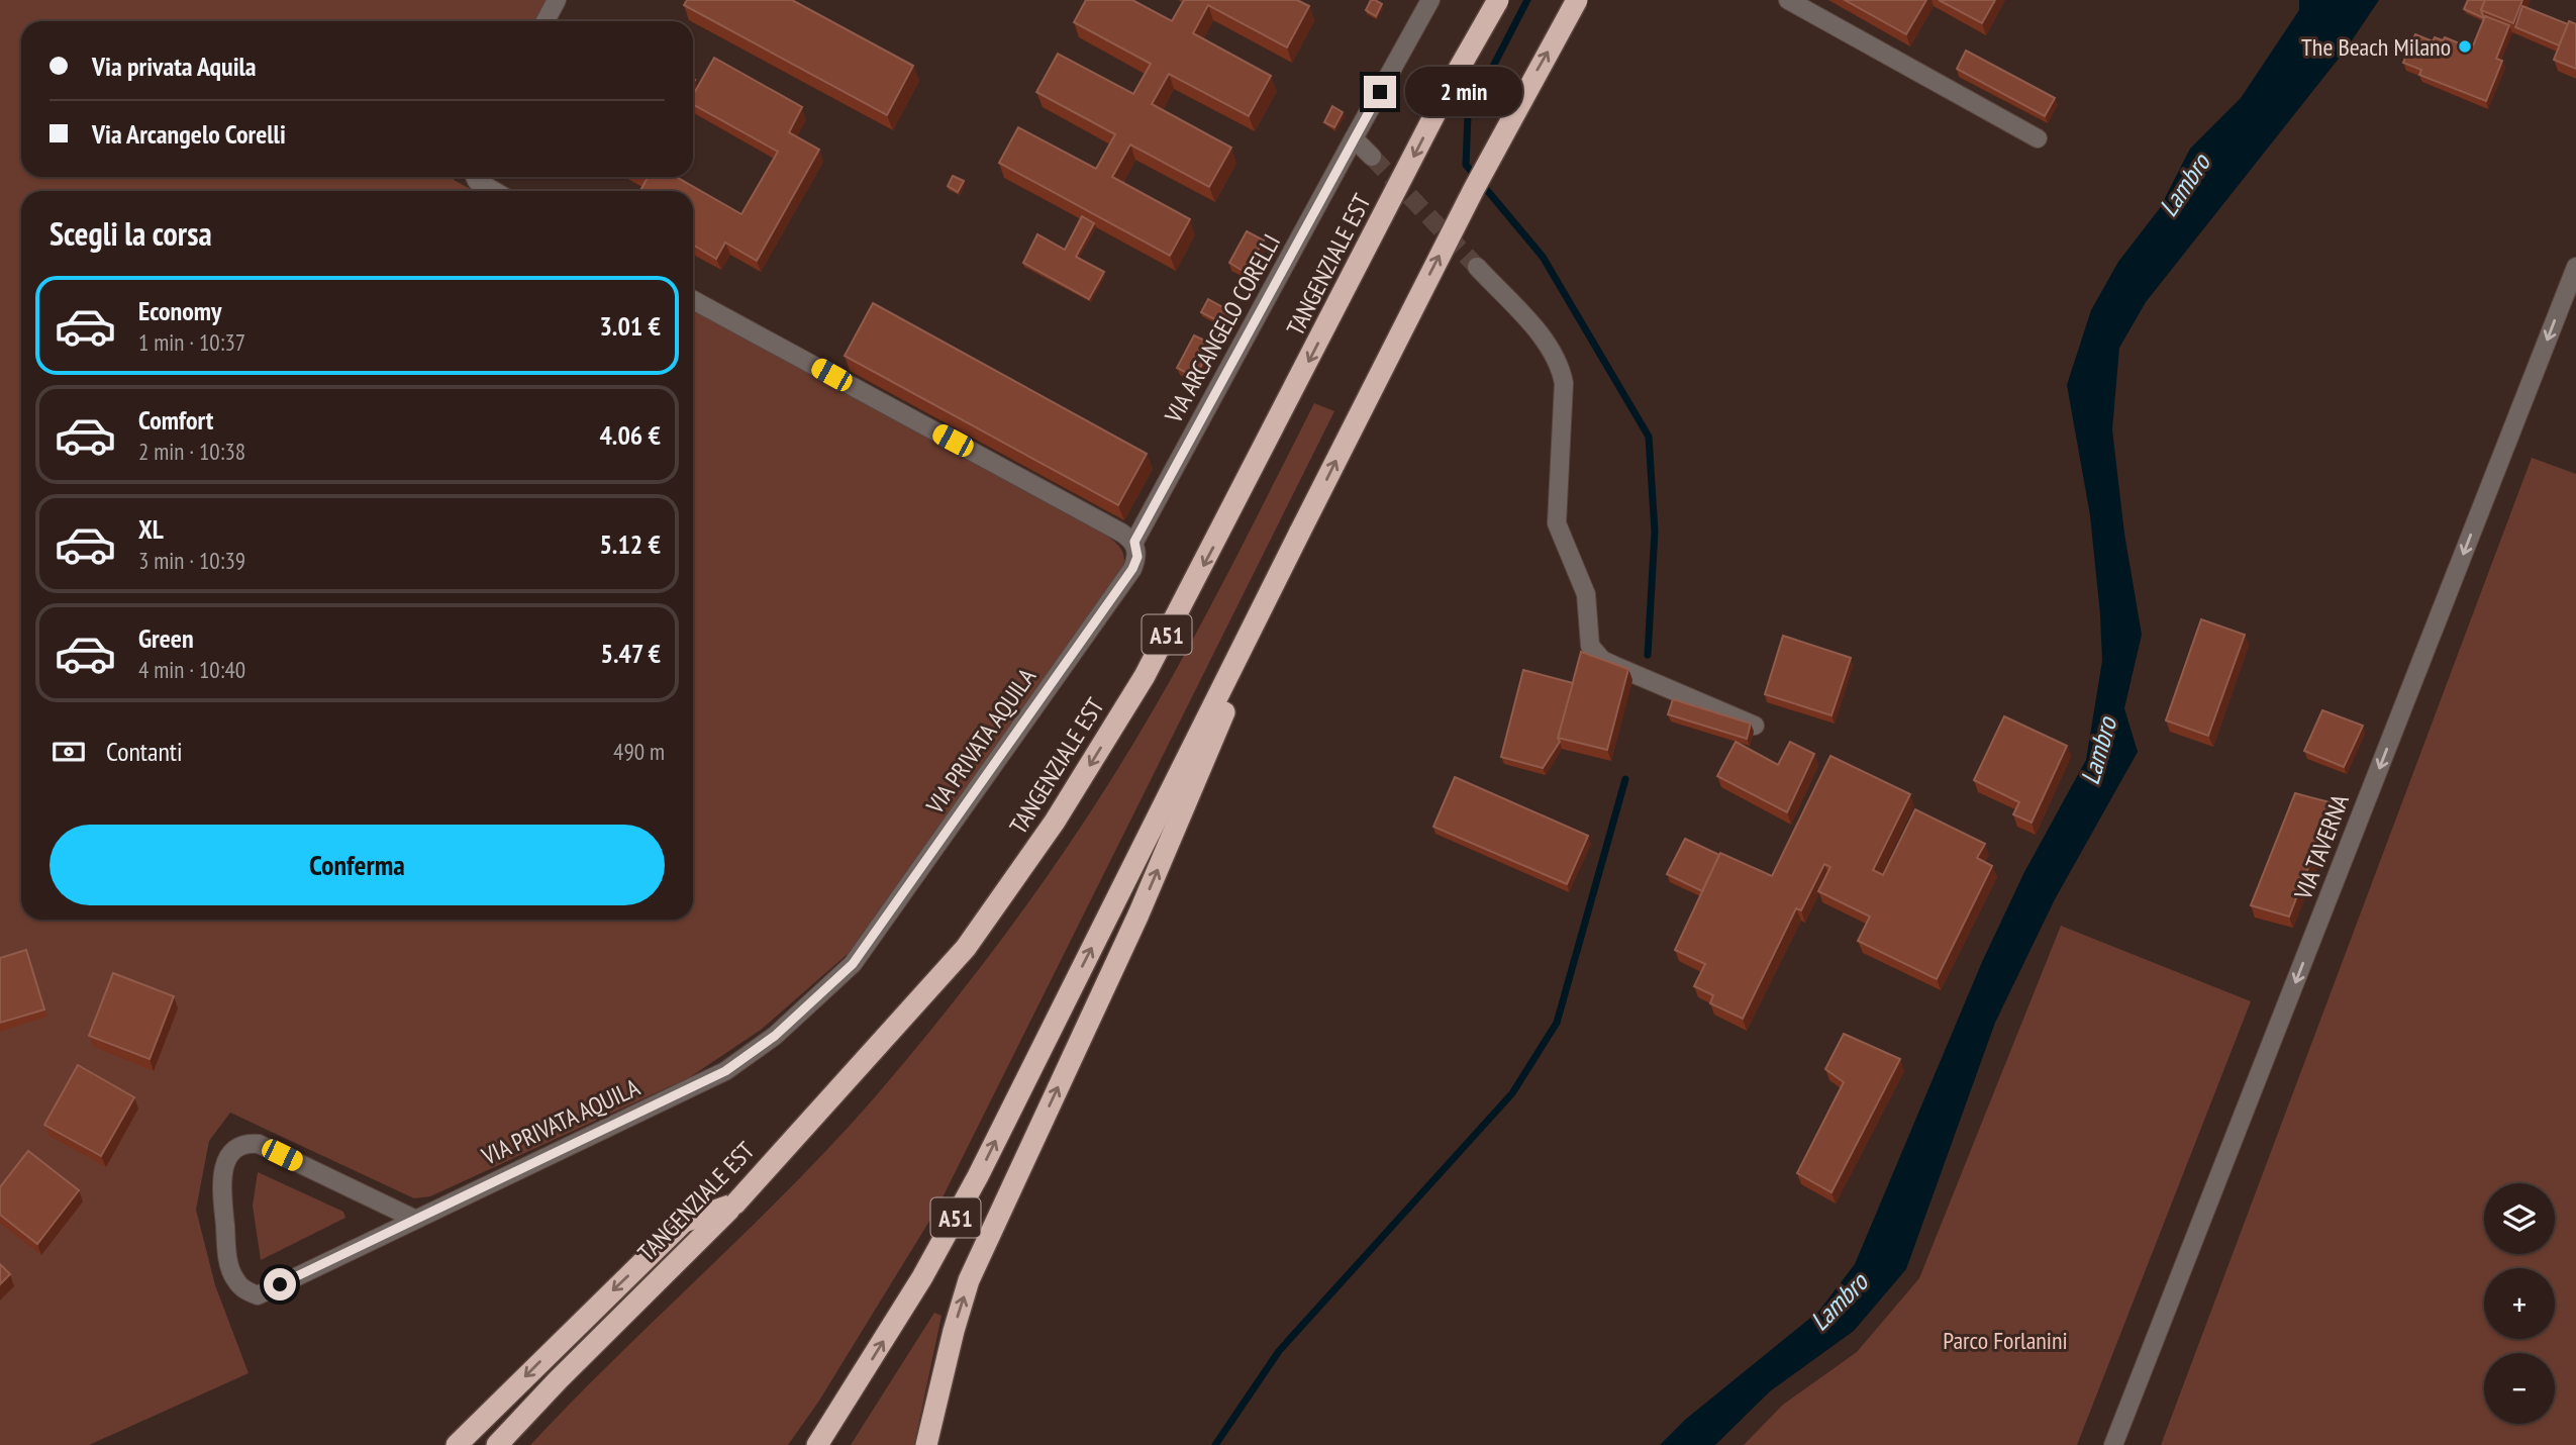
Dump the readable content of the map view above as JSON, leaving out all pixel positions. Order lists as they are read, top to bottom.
{
  "streets": {
    "highway": ["TANGENZIALE EST", "A51"],
    "street": ["VIA ARCANGELO CORELLI", "VIA PRIVATA AQUILA", "VIA TAVERNA"]
  },
  "crossings": [
    ["VIA ARCANGELO CORELLI", "VIA PRIVATA AQUILA"]
  ],
  "one_way": ["VIA TAVERNA"],
  "water": ["Lambro"],
  "parks": ["Parco Forlanini"],
  "places": ["The Beach Milano"],
  "page": {
    "banner": ["Via privata Aquila", "Via Arcangelo Corelli"],
    "bubble": "2 min",
    "heading": "Scegli la corsa",
    "list": [
      {
        "name": "Economy",
        "note": "1 min · 10:37",
        "value": "3.01 €"
      },
      {
        "name": "Comfort",
        "note": "2 min · 10:38",
        "value": "4.06 €"
      },
      {
        "name": "XL",
        "note": "3 min · 10:39",
        "value": "5.12 €"
      },
      {
        "name": "Green",
        "note": "4 min · 10:40",
        "value": "5.47 €"
      }
    ],
    "pay": ["Contanti", "490 m"],
    "buttons": "Conferma",
    "map_buttons": ["+", "−"]
  }
}
